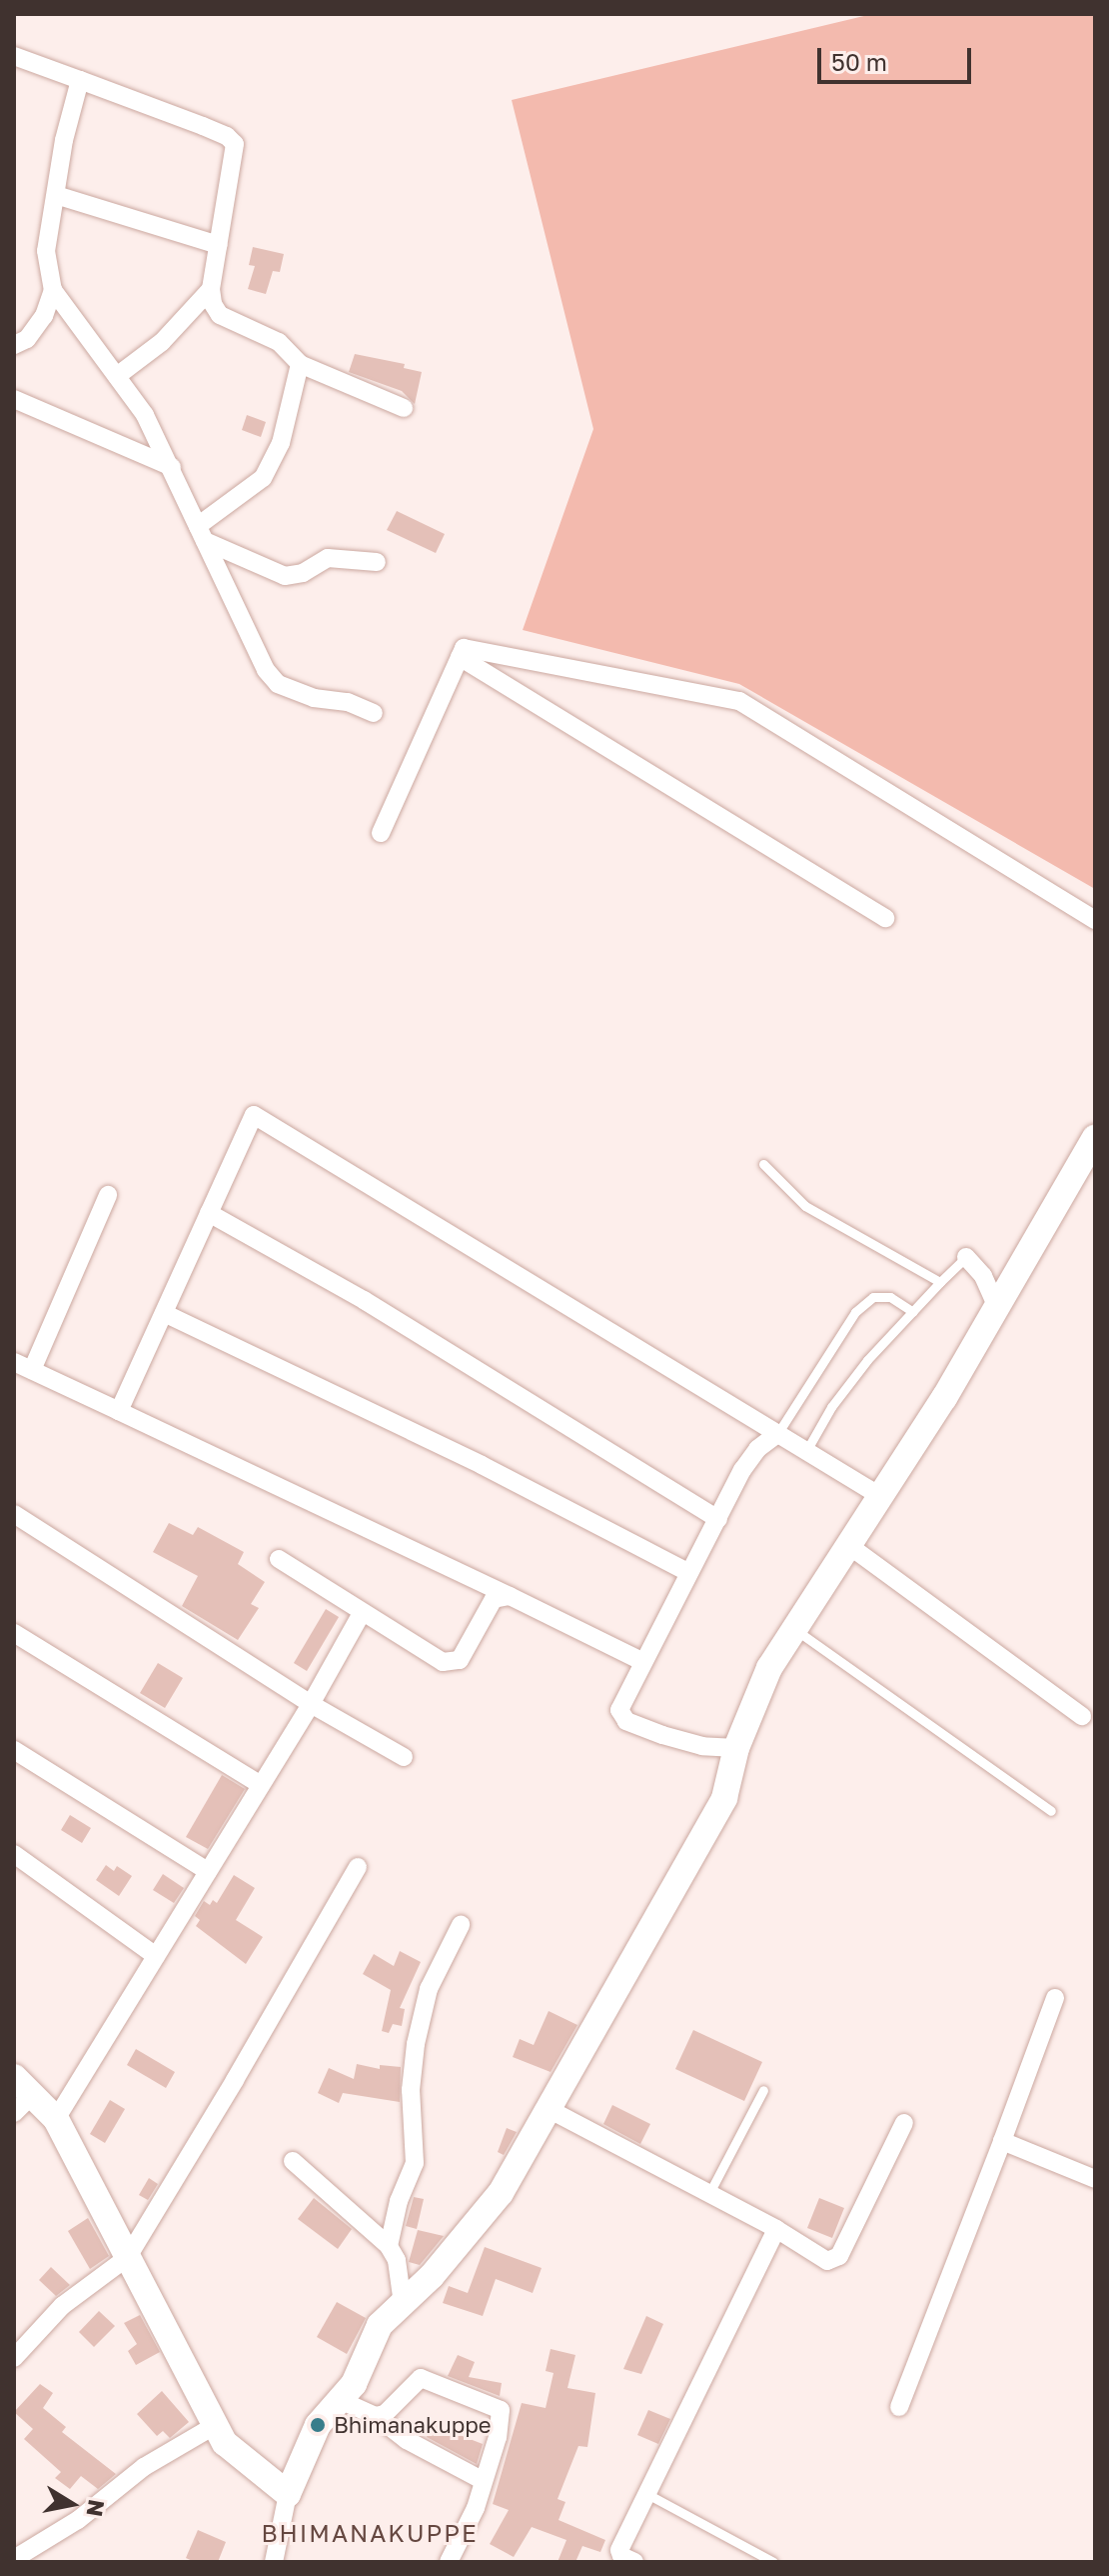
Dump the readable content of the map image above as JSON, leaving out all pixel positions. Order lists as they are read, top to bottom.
{
  "districts": ["BHIMANAKUPPE"],
  "places": ["Bhimanakuppe"],
  "scale_bar": "50 m",
  "north": "right"
}
